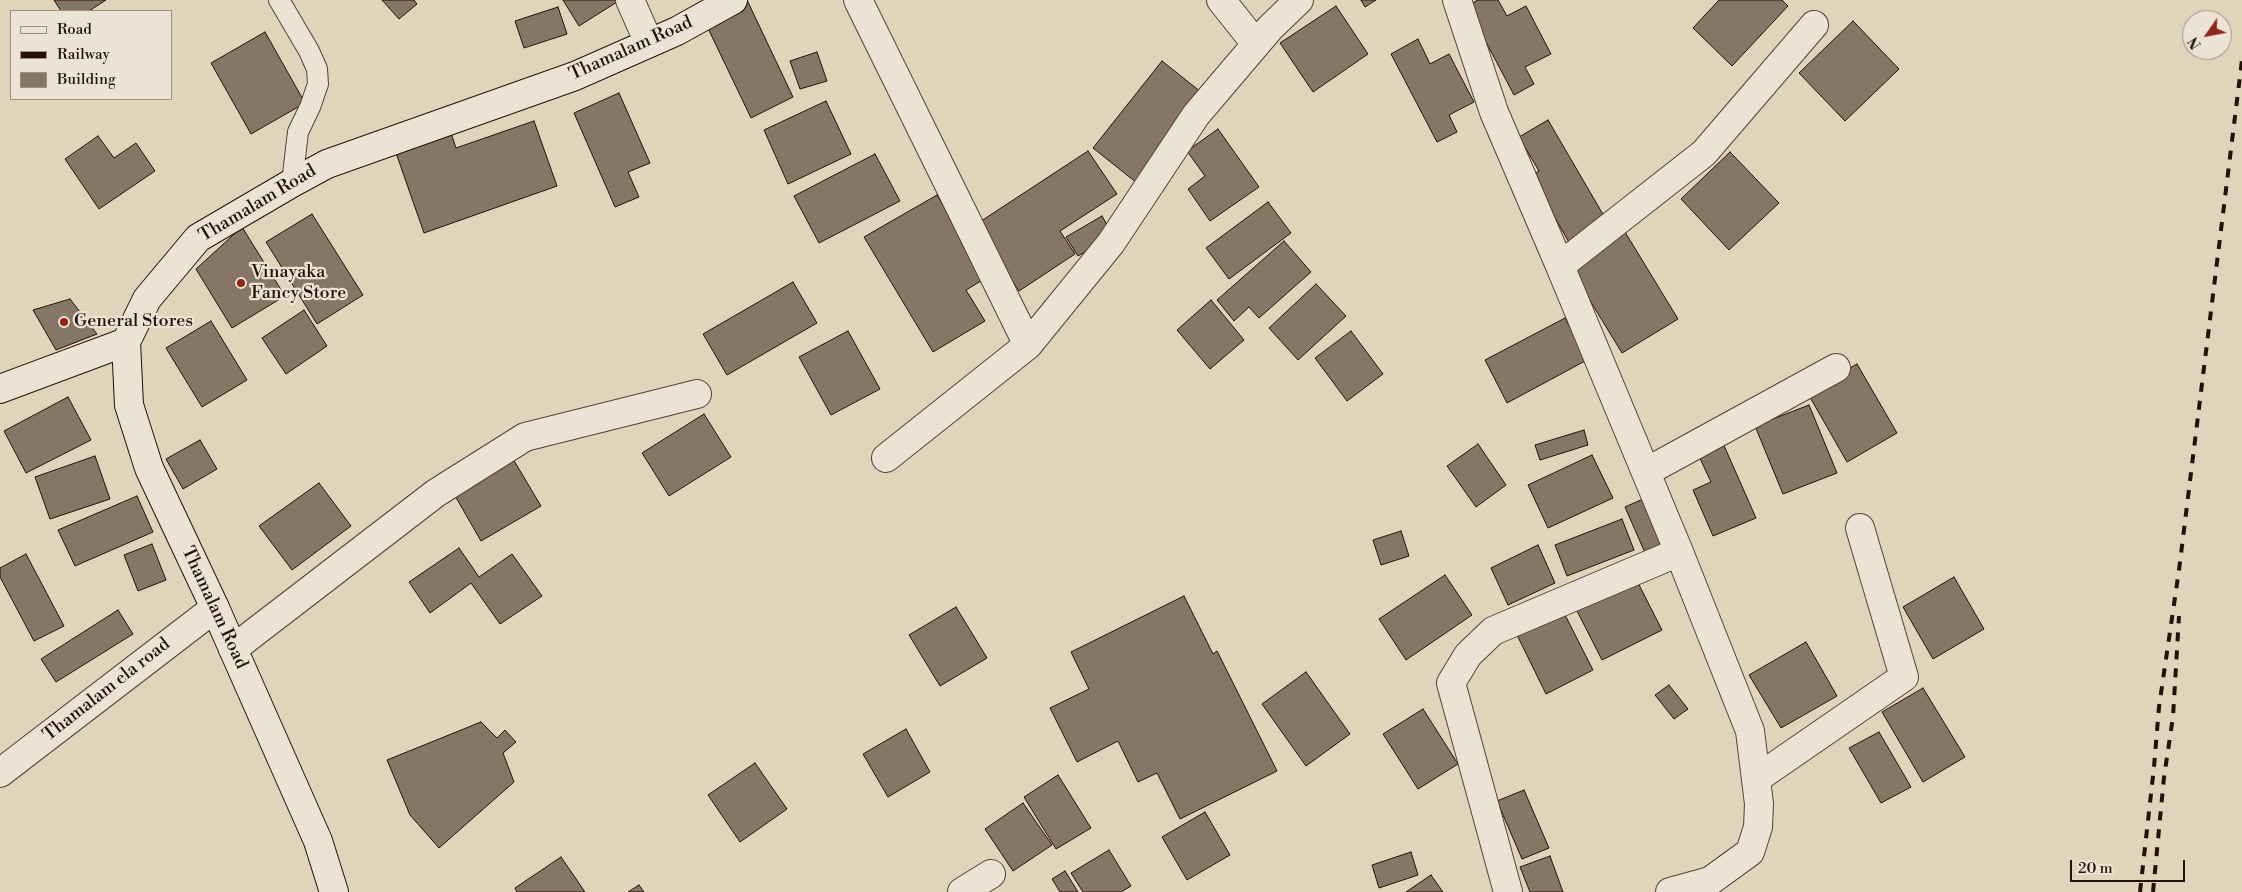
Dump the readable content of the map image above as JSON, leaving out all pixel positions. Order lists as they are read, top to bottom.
{
  "streets": {
    "street": ["Thamalam Road", "Thamalam ela road"]
  },
  "crossings": [
    ["Thamalam Road", "Thamalam ela road"]
  ],
  "places": ["Vinayaka Fancy Store", "General Stores"],
  "legend": ["Road", "Railway", "Building"],
  "scale_bar": "20 m",
  "north": "bottom left"
}
